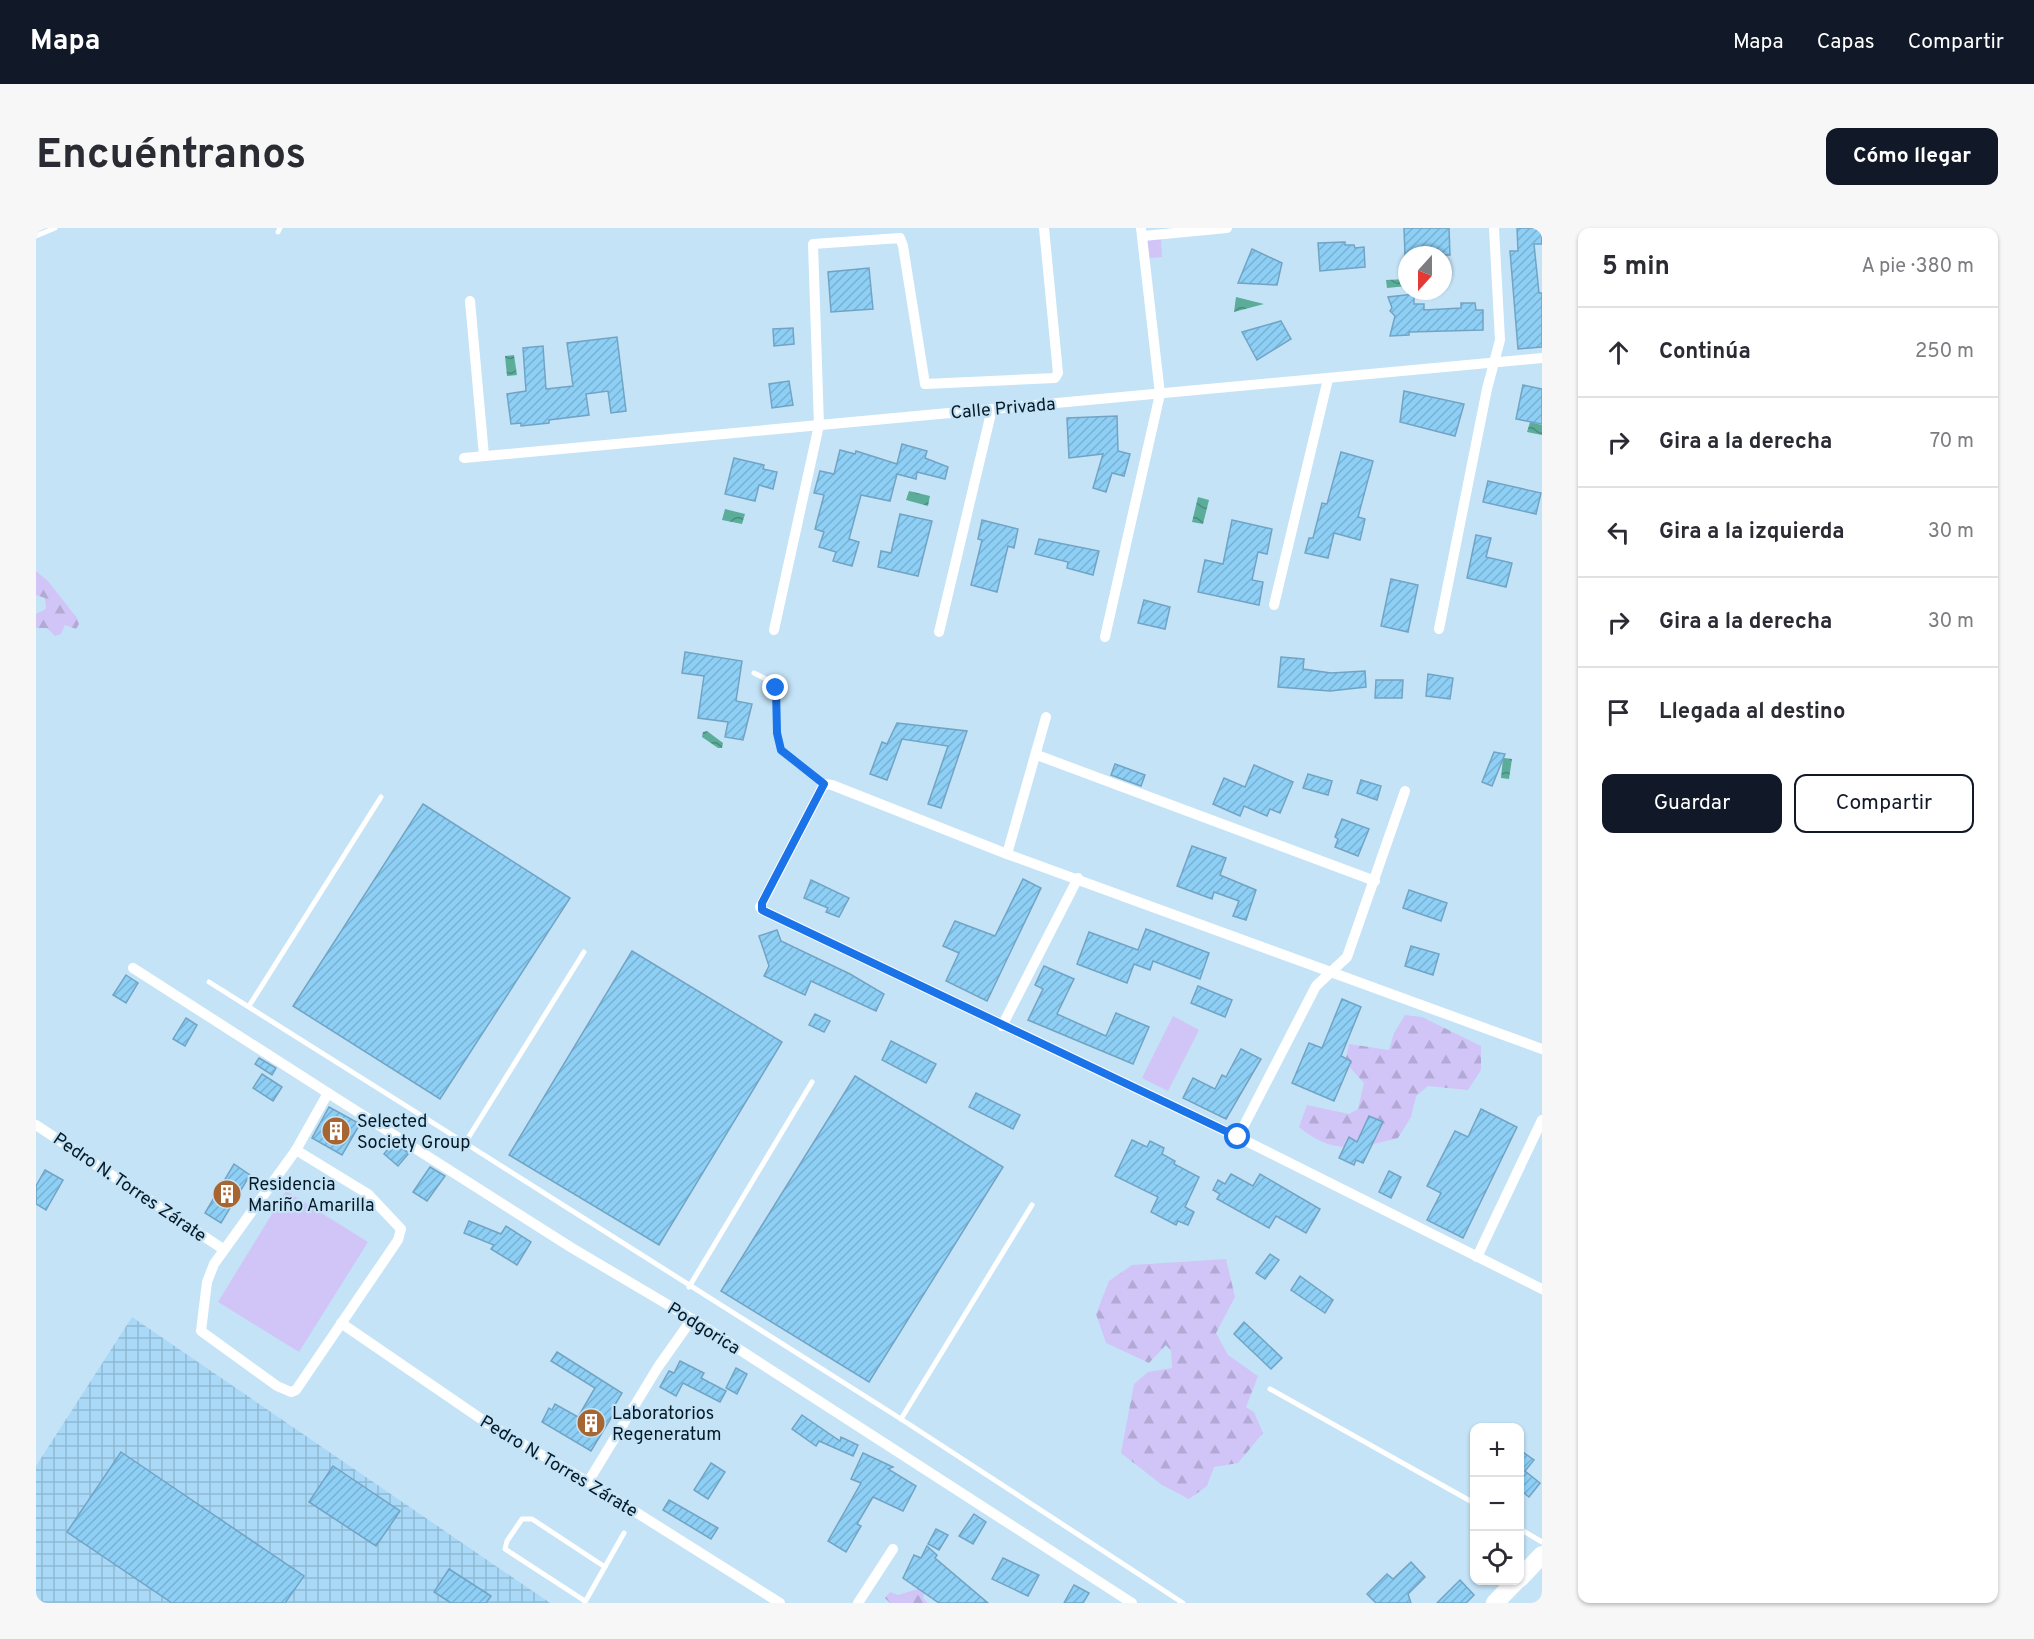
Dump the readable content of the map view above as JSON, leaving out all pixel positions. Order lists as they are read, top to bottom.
{
  "streets": {
    "street": ["Calle Privada", "Pedro N. Torres Zárate", "Podgorica"]
  },
  "places": {
    "building": ["Selected Society Group", "Residencia Mariño Amarilla", "Laboratorios Regeneratum"]
  },
  "north": "bottom",
  "page": {
    "header": "Mapa",
    "nav": ["Mapa", "Capas", "Compartir"],
    "buttons": [
      "Cómo llegar",
      ["Guardar", "Compartir"]
    ],
    "title": "Encuéntranos",
    "heading": ["5 min", "A pie · 380 m"],
    "list": [
      ["Continúa", "250 m"],
      ["Gira a la derecha", "70 m"],
      ["Gira a la izquierda", "30 m"],
      ["Gira a la derecha", "30 m"],
      "Llegada al destino"
    ],
    "map_buttons": ["+", "−"]
  }
}
